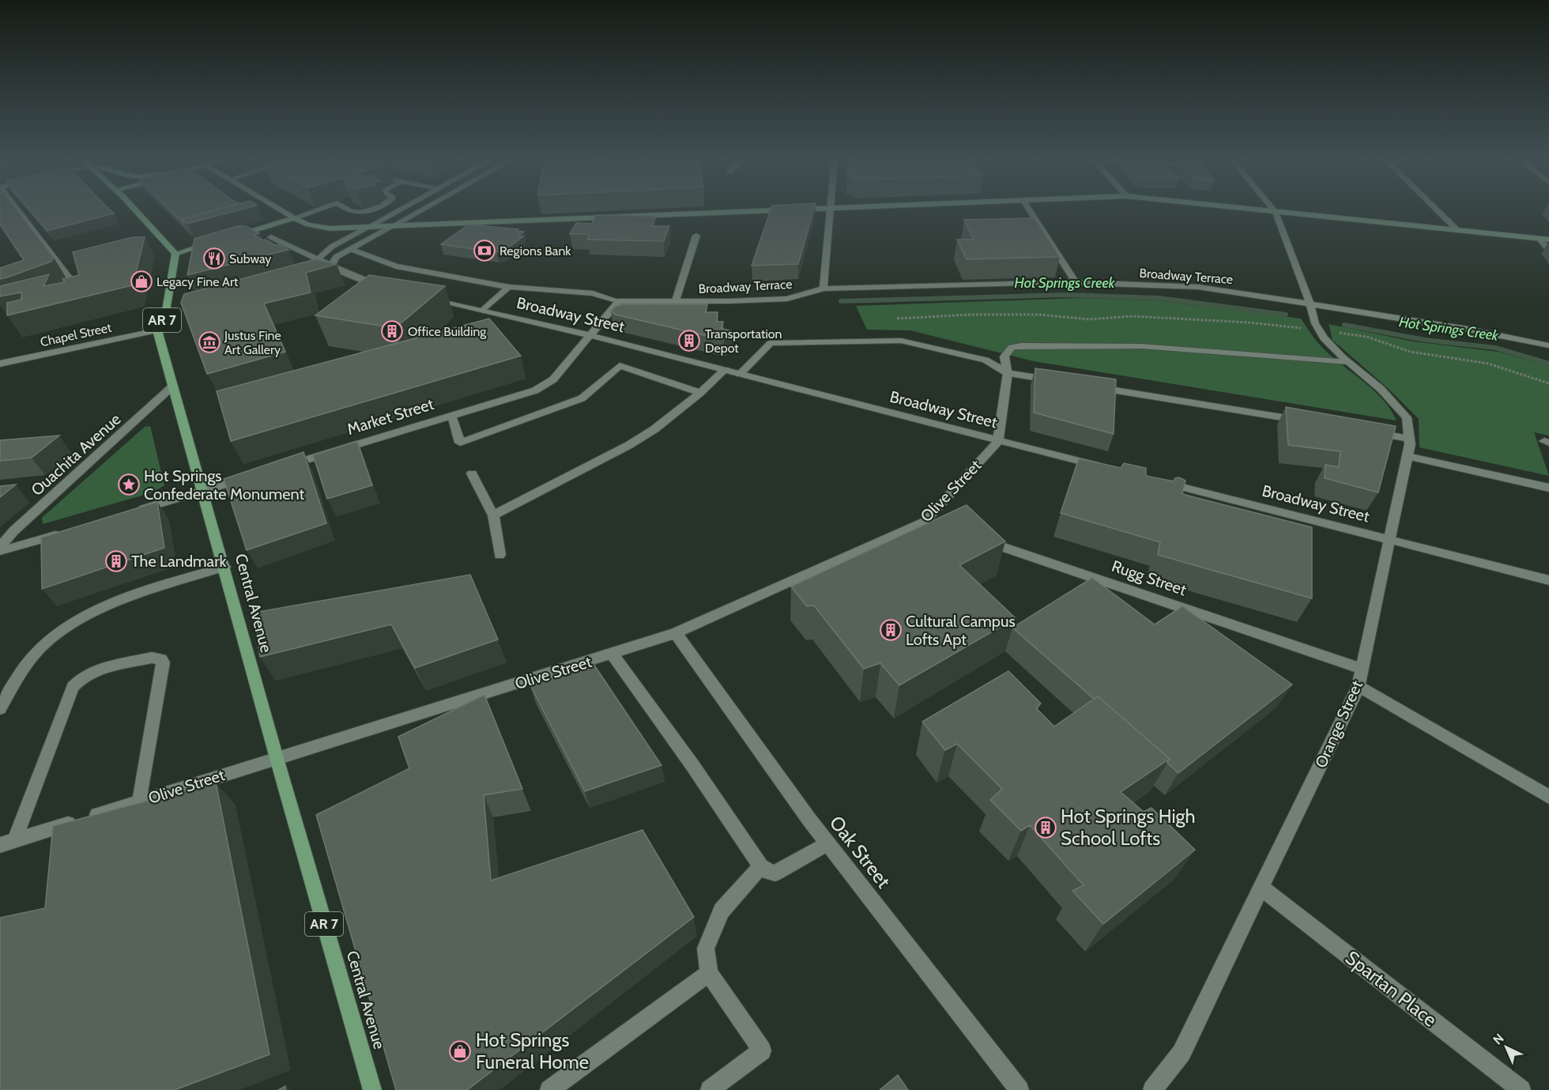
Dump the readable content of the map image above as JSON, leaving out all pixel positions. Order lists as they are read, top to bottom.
{
  "streets": {
    "main road": ["AR 7", "Central Avenue"],
    "street": [
      "Broadway Terrace",
      "Broadway Street",
      "Chapel Street",
      "Market Street",
      "Ouachita Avenue",
      "Olive Street",
      "Rugg Street",
      "Orange Street",
      "Oak Street",
      "Spartan Place"
    ]
  },
  "crossings": [
    ["Broadway Terrace", "Market Street"],
    ["Broadway Terrace", "Orange Street"],
    ["Broadway Street", "Market Street"],
    ["Broadway Street", "Olive Street"],
    ["Broadway Street", "Orange Street"],
    ["AR 7", "Chapel Street"],
    ["AR 7", "Central Avenue"],
    ["Chapel Street", "Central Avenue"],
    ["Ouachita Avenue", "Central Avenue"],
    ["Olive Street", "Central Avenue"],
    ["Olive Street", "Oak Street"],
    ["Rugg Street", "Orange Street"],
    ["Orange Street", "Spartan Place"]
  ],
  "water": ["Hot Springs Creek"],
  "places": {
    "bank": ["Regions Bank"],
    "restaurant": ["Subway"],
    "shop": ["Legacy Fine Art", "Hot Springs Funeral Home"],
    "building": [
      "Office Building",
      "Transportation Depot",
      "The Landmark",
      "Cultural Campus Lofts Apt",
      "Hot Springs High School Lofts"
    ],
    "museum": ["Justus Fine Art Gallery"],
    "place": ["Hot Springs Confederate Monument"]
  },
  "north": "top left"
}
